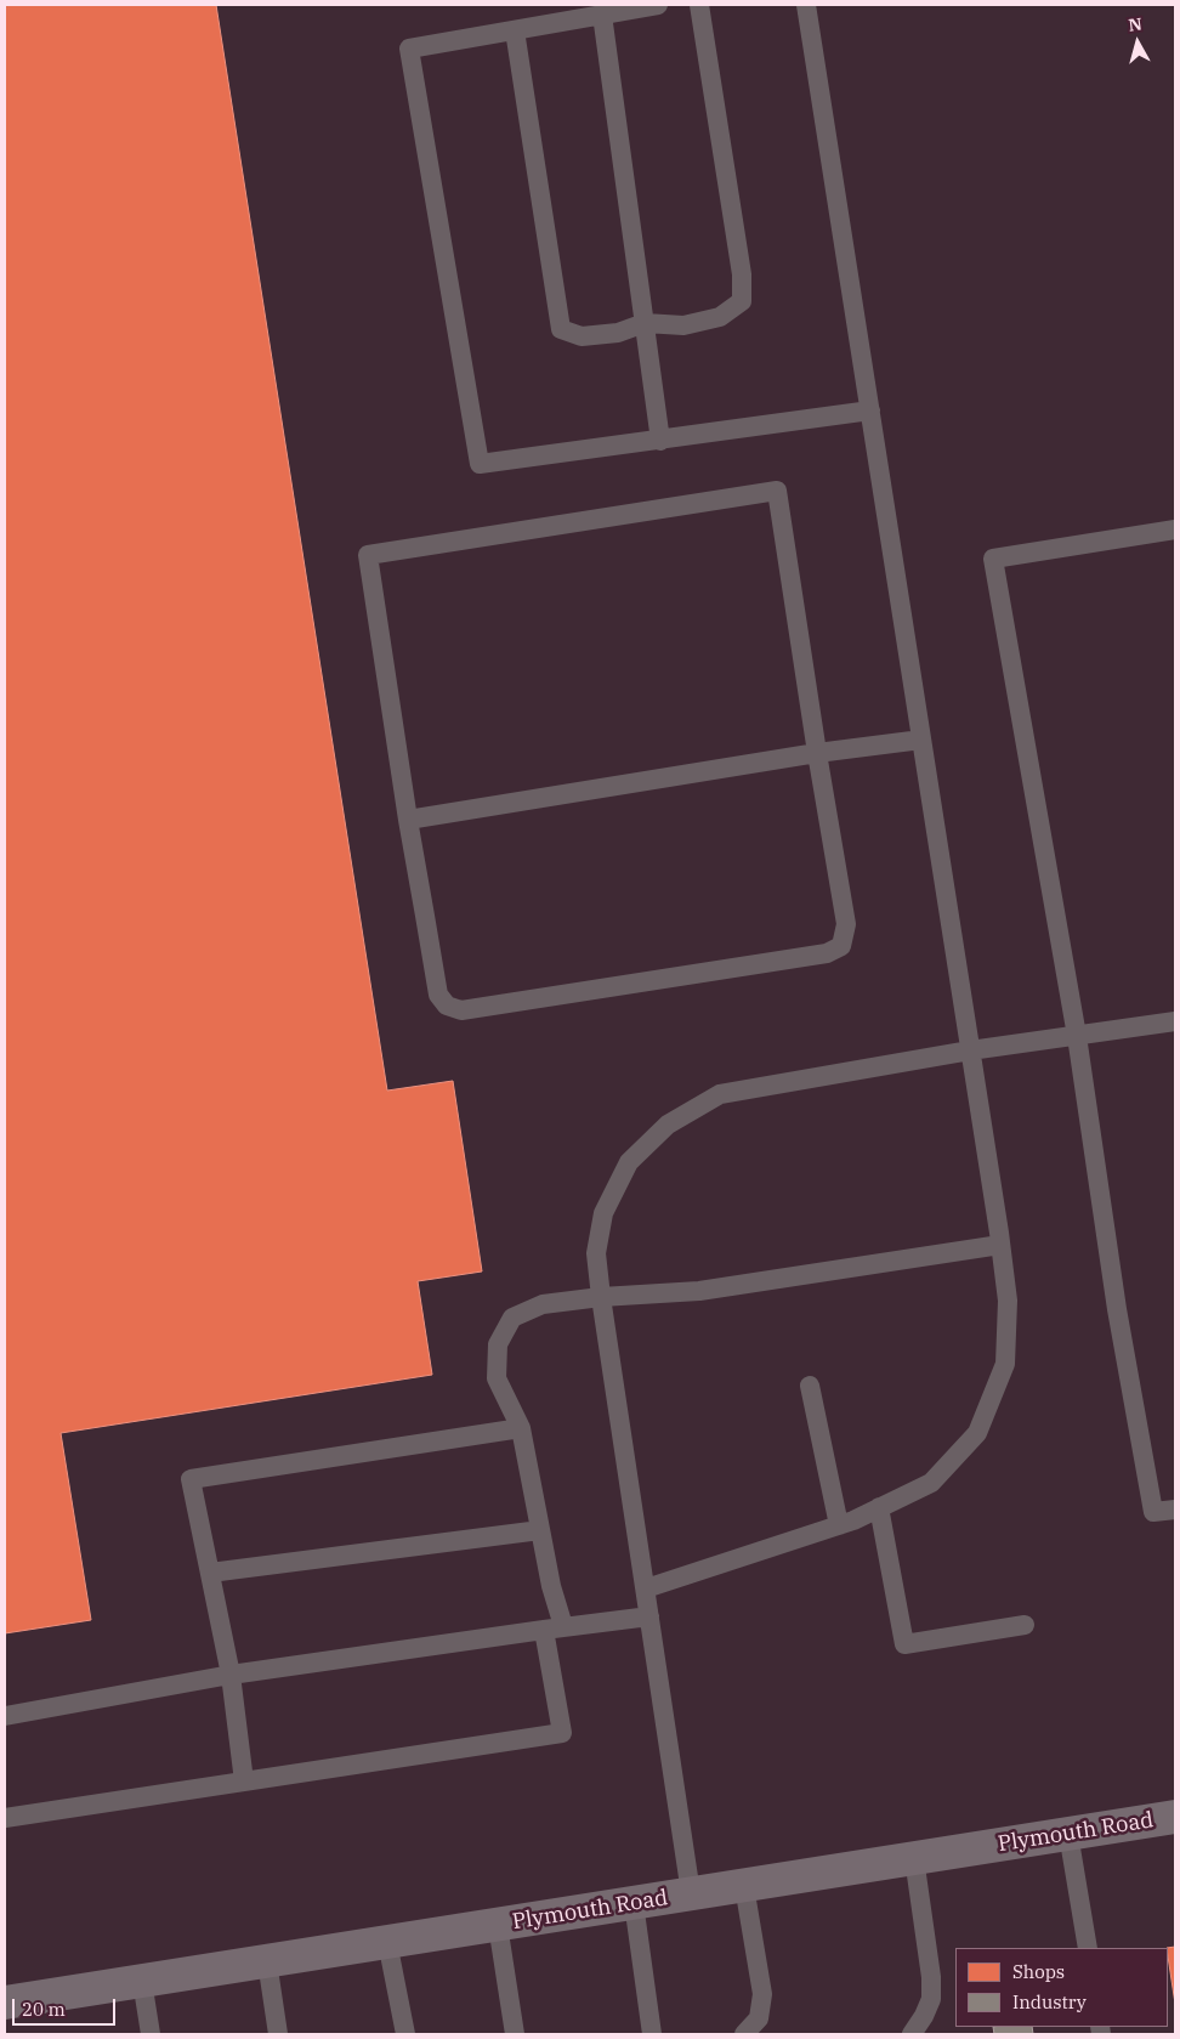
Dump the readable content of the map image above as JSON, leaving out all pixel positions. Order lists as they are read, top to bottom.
{
  "streets": {
    "main road": ["Plymouth Road"]
  },
  "legend": ["Shops", "Industry"],
  "scale_bar": "20 m",
  "north": "top"
}
